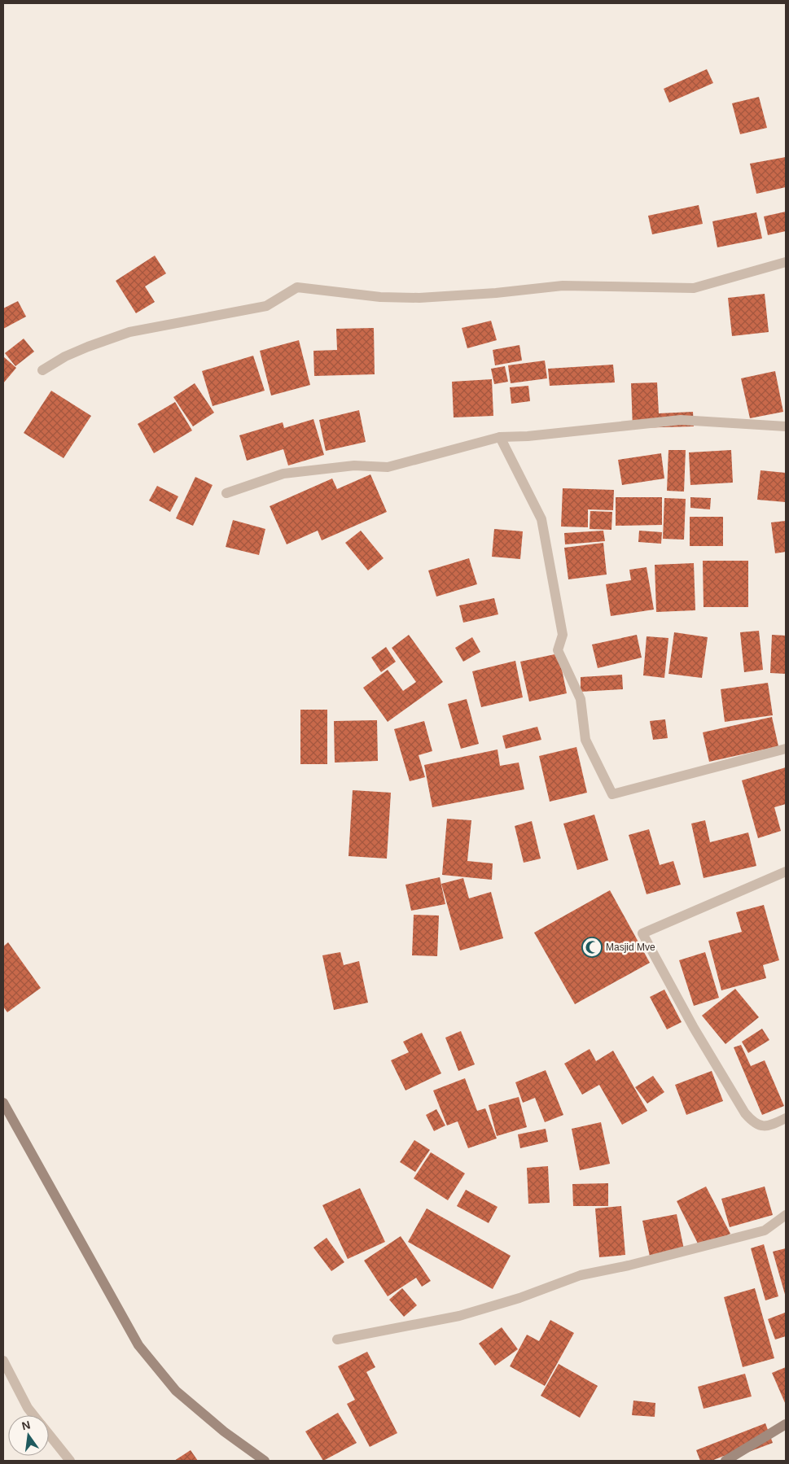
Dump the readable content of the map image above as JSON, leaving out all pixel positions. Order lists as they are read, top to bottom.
{
  "places": {
    "mosque": ["Masjid Mve"]
  },
  "north": "top"
}
